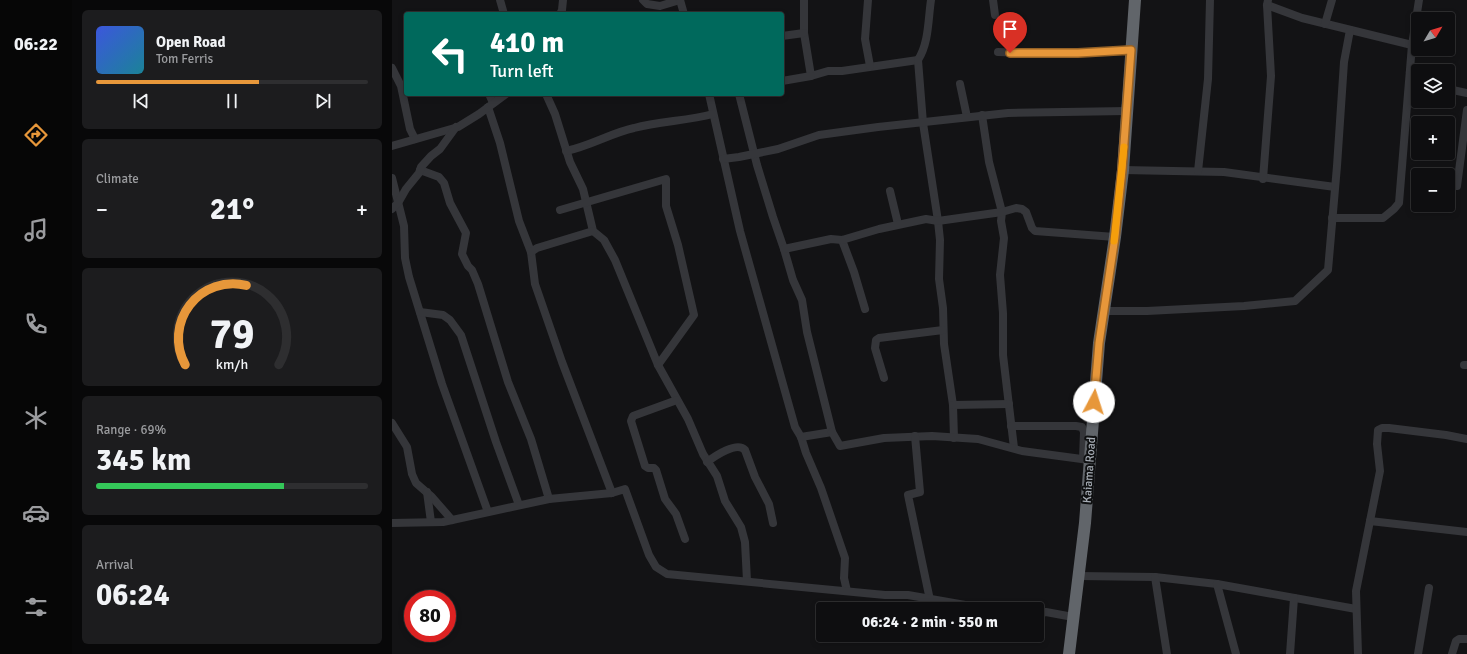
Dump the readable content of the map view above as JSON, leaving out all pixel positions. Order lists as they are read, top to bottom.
{
  "streets": {
    "highway": ["Kaiama Road"]
  },
  "north": "top right",
  "page": {
    "tabs": "06:22",
    "map_buttons": ["+", "−"],
    "turn": ["410 m", "Turn left"],
    "song": ["Open Road", "Tom Ferris"],
    "tile": [
      "Climate",
      ["Range · 69%", "345 km"],
      ["Arrival", "06:24"]
    ],
    "heat": ["−", "21°", "+"],
    "limit": "80",
    "trip": "06:24 · 2 min · 550 m",
    "gauge": ["79", "km/h"]
  }
}
